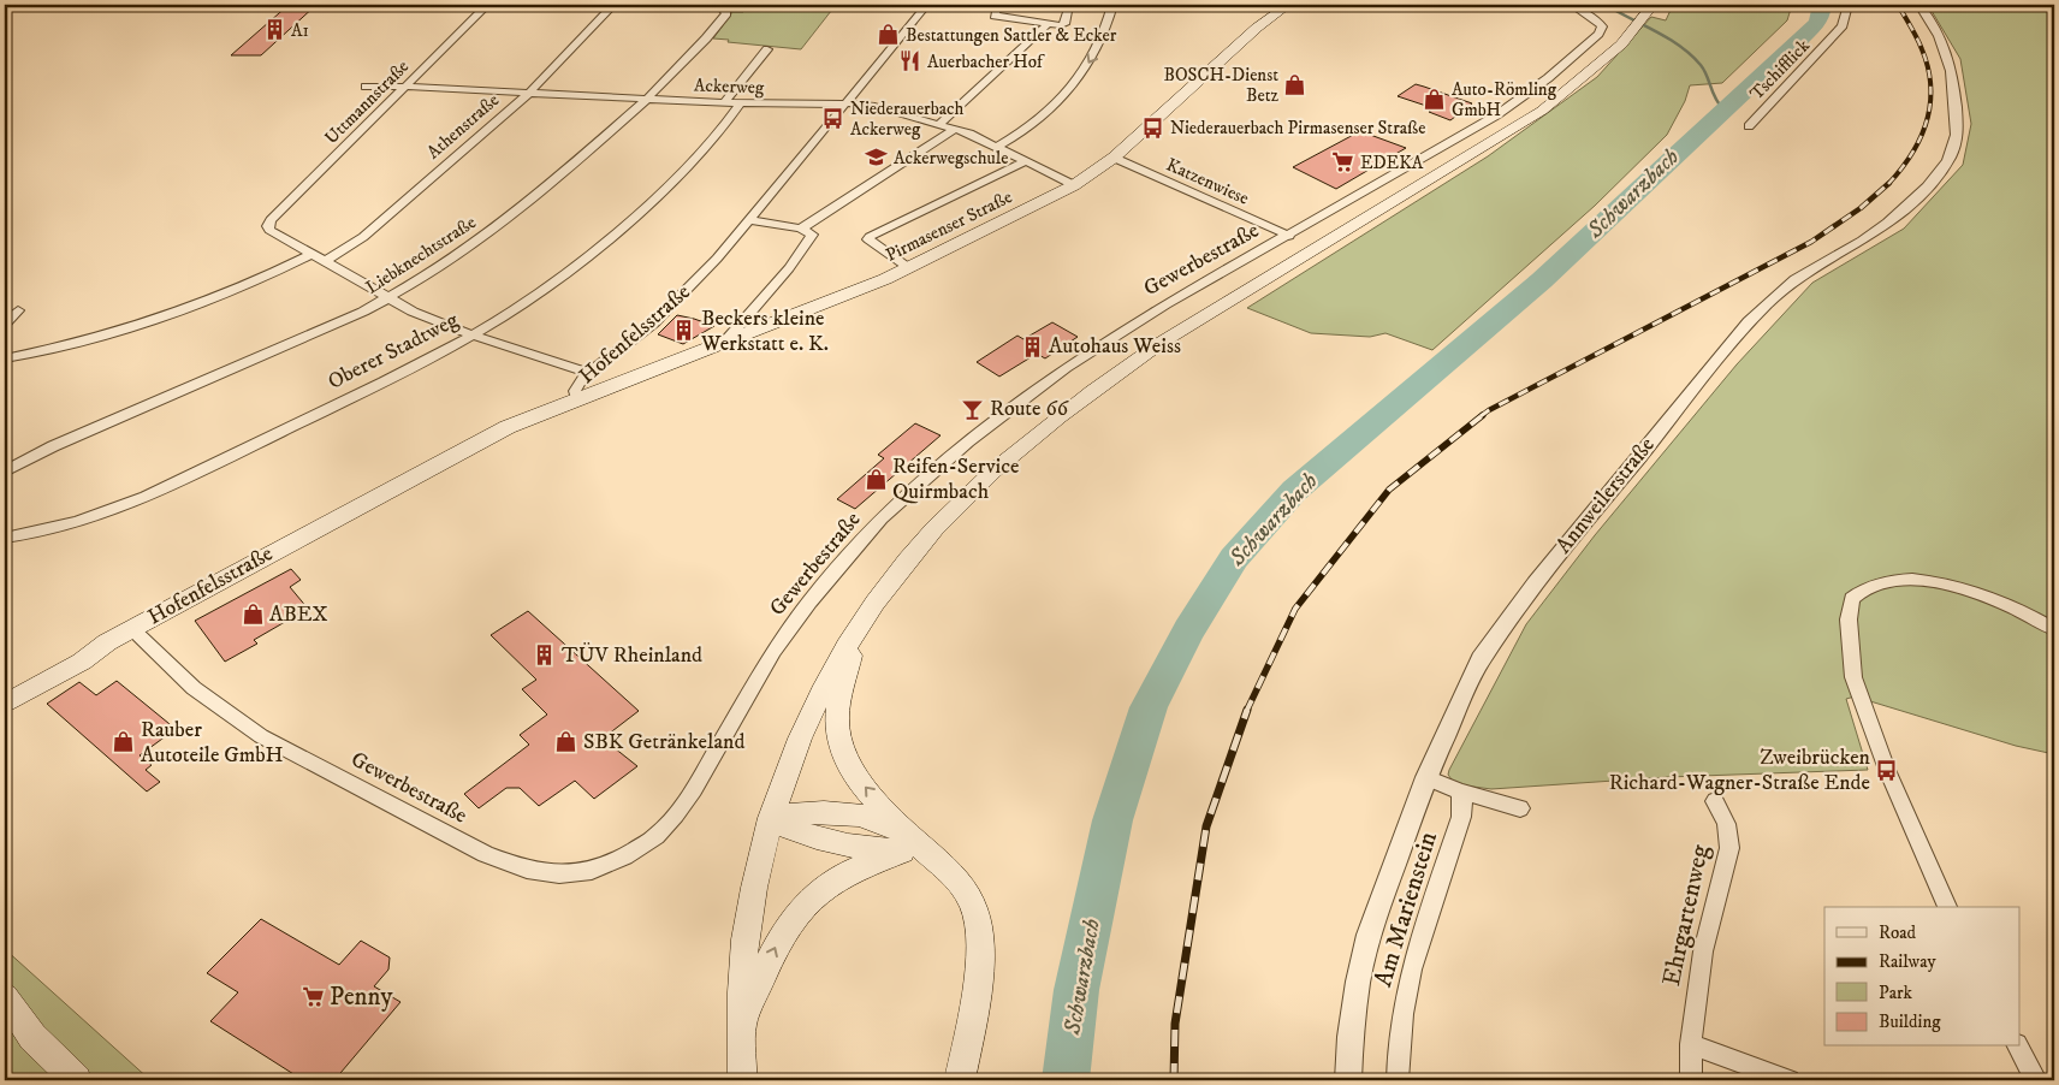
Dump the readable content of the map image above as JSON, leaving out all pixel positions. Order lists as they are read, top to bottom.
{
  "streets": {
    "main road": ["Pirmasenser Straße", "Hofenfelsstraße"],
    "street": [
      "Tschifflick",
      "Ackerweg",
      "Uttmannstraße",
      "Athenstraße",
      "Katzenwiese",
      "Liebknechtstraße",
      "Gewerbestraße",
      "Oberer Stadtweg",
      "Annweilerstraße",
      "Am Marienstein",
      "Ehrgartenweg"
    ]
  },
  "crossings": [
    ["Ackerweg", "Uttmannstraße"],
    ["Ackerweg", "Athenstraße"],
    ["Ackerweg", "Pirmasenser Straße"],
    ["Ackerweg", "Liebknechtstraße"],
    ["Ackerweg", "Hofenfelsstraße"],
    ["Ackerweg", "Oberer Stadtweg"],
    ["Athenstraße", "Liebknechtstraße"],
    ["Katzenwiese", "Pirmasenser Straße"],
    ["Katzenwiese", "Gewerbestraße"],
    ["Pirmasenser Straße", "Hofenfelsstraße"],
    ["Gewerbestraße", "Hofenfelsstraße"]
  ],
  "water": ["Schwarzbach"],
  "places": {
    "building": [
      "A1",
      "Beckers kleine Werkstatt e. K.",
      "Autohaus Weiss",
      "TÜV Rheinland"
    ],
    "shop": [
      "Bestattungen Sattler & Ecker",
      "BOSCH-Dienst Betz",
      "Auto-Römling GmbH",
      "Reifen-Service Quirmbach",
      "ABEX",
      "Rauber Autoteile GmbH",
      "SBK Getränkeland"
    ],
    "restaurant": ["Auerbacher Hof"],
    "bus stop": ["Niederauerbach Ackerweg", "Niederauerbach Pirmasenser Straße", "Zweibrücken Richard-Wagner-Straße Ende"],
    "school or university": ["Ackerwegschule"],
    "supermarket": ["EDEKA", "Penny"],
    "bar": ["Route 66"]
  },
  "legend": [
    "Road",
    "Railway",
    "Park",
    "Building"
  ]
}
